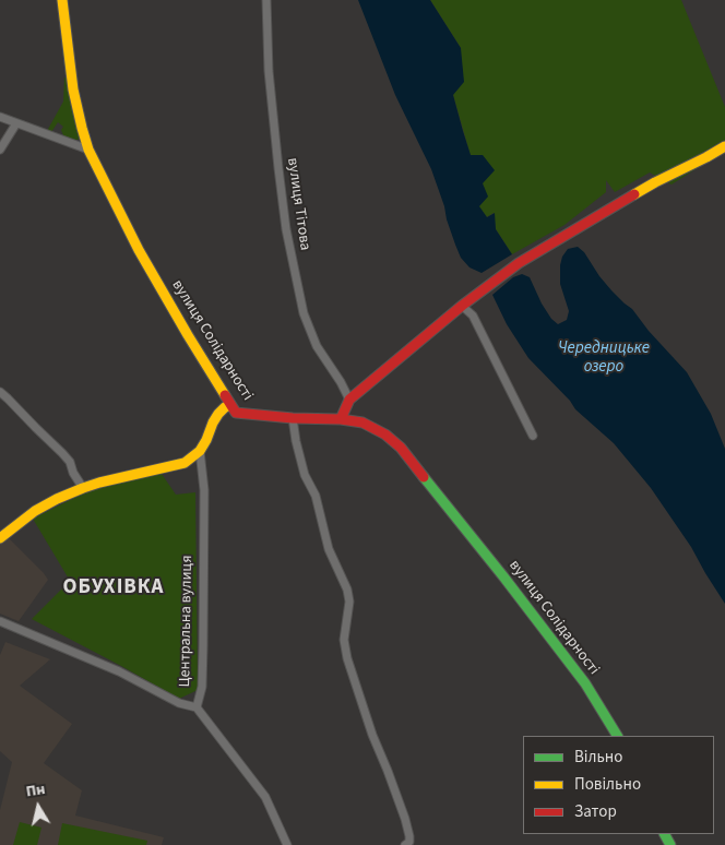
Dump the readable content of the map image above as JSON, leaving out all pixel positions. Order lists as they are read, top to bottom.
{
  "streets": {
    "main road": ["вулиця Солідарності"],
    "street": ["вулиця Тітова", "Центральна вулиця"]
  },
  "districts": ["ОБУХІВКА"],
  "water": ["Чередницьке озеро"],
  "legend": ["Вільно", "Повільно", "Затор"],
  "north": "top"
}
